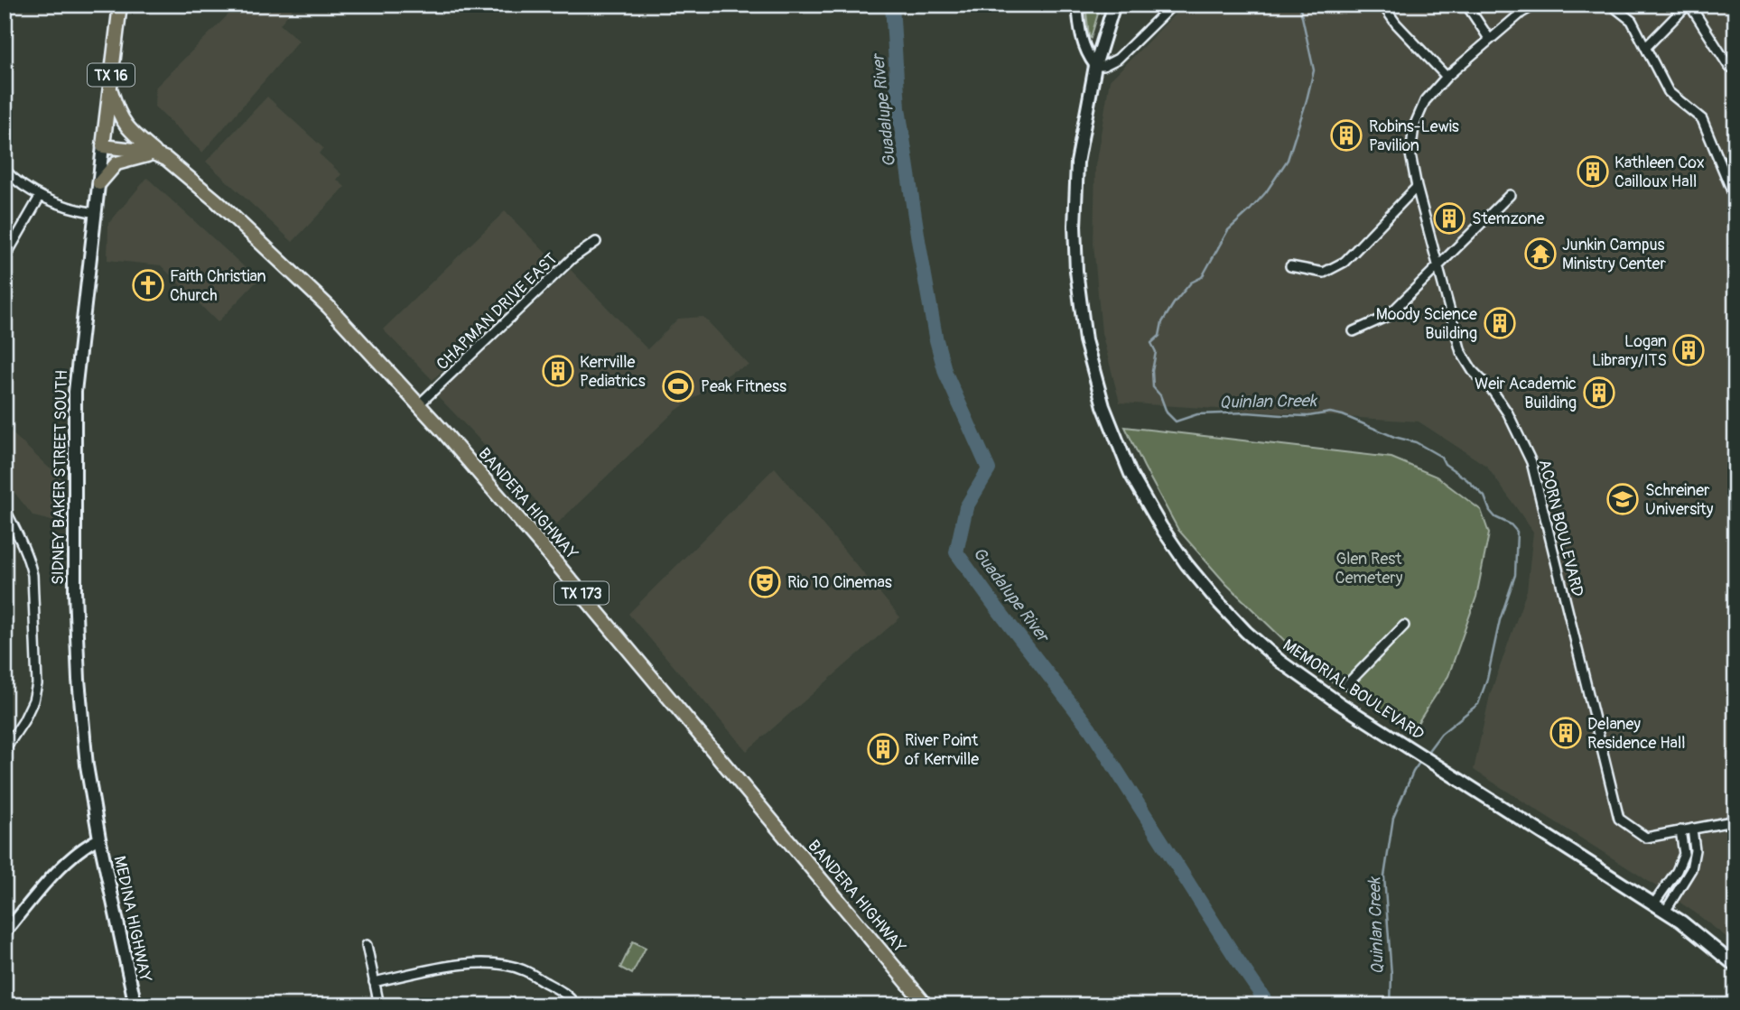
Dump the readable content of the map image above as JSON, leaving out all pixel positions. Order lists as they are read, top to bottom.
{
  "streets": {
    "main road": [
      "TX 16",
      "SIDNEY BAKER STREET SOUTH",
      "BANDERA HIGHWAY",
      "TX 173",
      "MEMORIAL BOULEVARD",
      "MEDINA HIGHWAY"
    ],
    "street": ["CHAPMAN DRIVE EAST", "ACORN BOULEVARD"]
  },
  "crossings": [
    ["CHAPMAN DRIVE EAST", "BANDERA HIGHWAY"],
    ["SIDNEY BAKER STREET SOUTH", "BANDERA HIGHWAY"],
    ["SIDNEY BAKER STREET SOUTH", "MEDINA HIGHWAY"]
  ],
  "water": ["Guadalupe River", "Quinlan Creek"],
  "parks": ["Glen Rest Cemetery"],
  "places": {
    "building": [
      "Robins-Lewis Pavilion",
      "Kathleen Cox Cailloux Hall",
      "Stemzone",
      "Moody Science Building",
      "Logan Library/ITS",
      "Kerrville Pediatrics",
      "Weir Academic Building",
      "Delaney Residence Hall",
      "River Point of Kerrville"
    ],
    "temple": ["Junkin Campus Ministry Center"],
    "church": ["Faith Christian Church"],
    "sports": ["Peak Fitness"],
    "school or university": ["Schreiner University"],
    "theatre": ["Rio 10 Cinemas"]
  }
}
